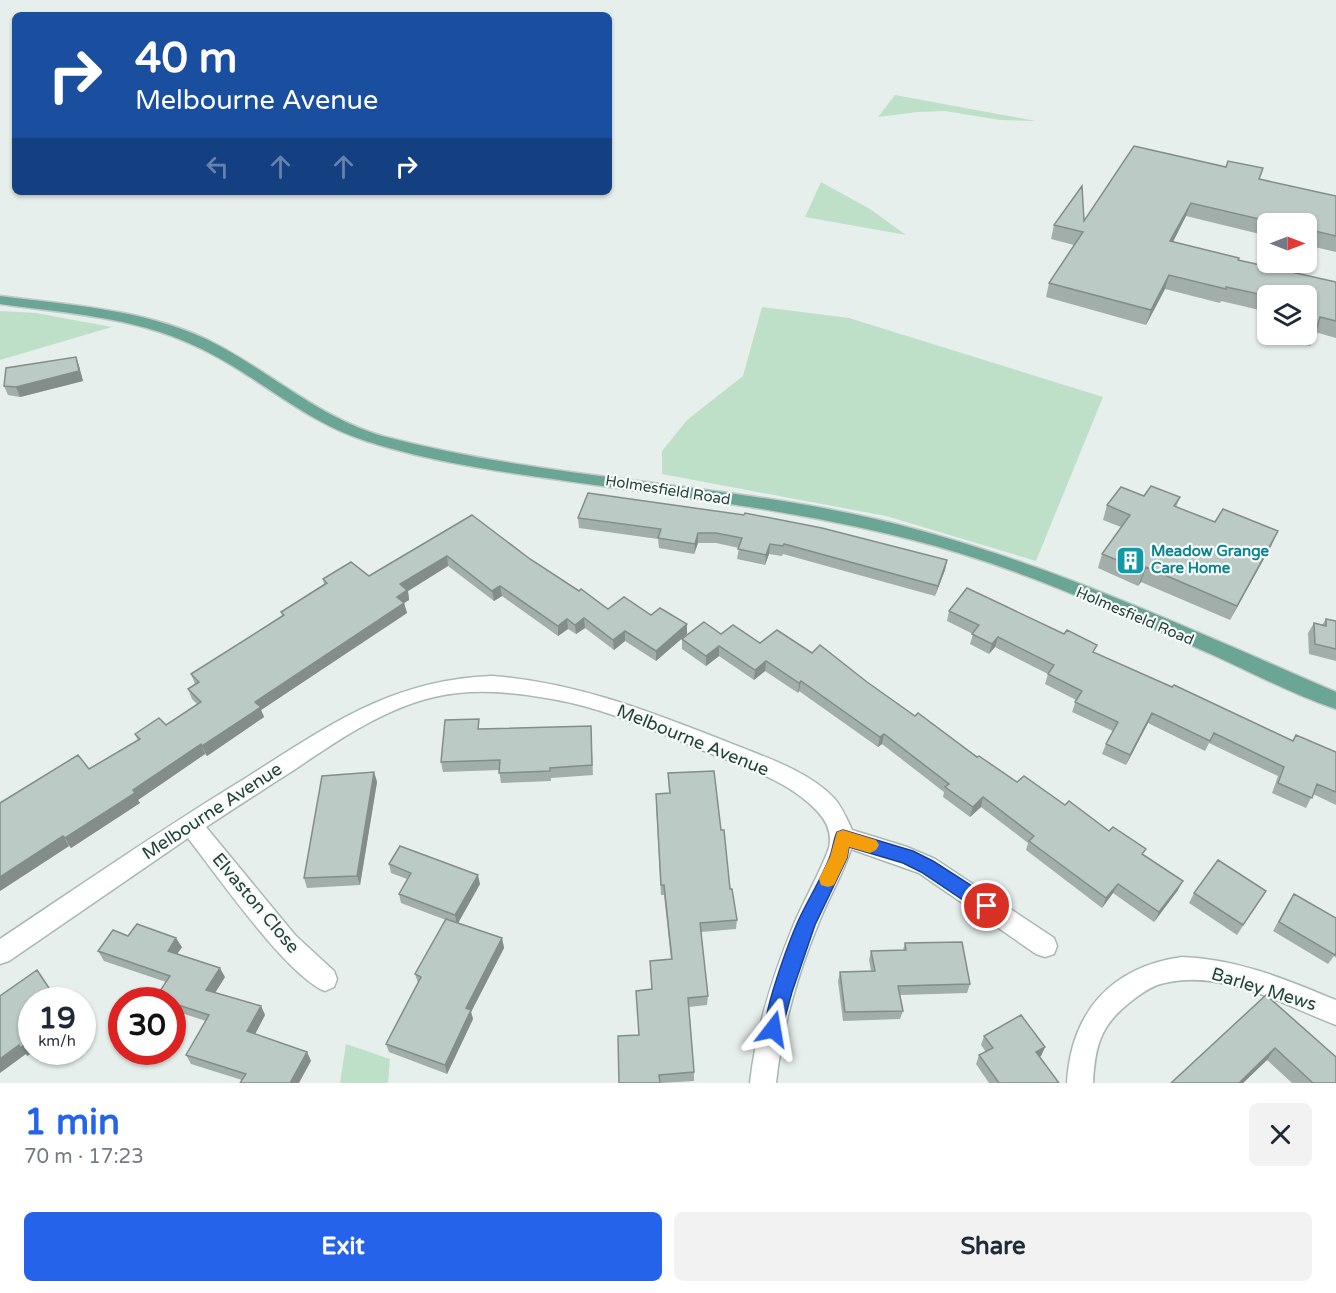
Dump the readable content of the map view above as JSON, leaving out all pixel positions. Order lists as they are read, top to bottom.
{
  "streets": {
    "main road": ["Holmesfield Road"],
    "street": ["Melbourne Avenue", "Elvaston Close", "Barley Mews"]
  },
  "crossings": [
    ["Melbourne Avenue", "Elvaston Close"]
  ],
  "places": {
    "building": ["Meadow Grange Care Home"]
  },
  "north": "right",
  "page": {
    "turn": ["40 m", "Melbourne Avenue"],
    "speed": "19 km/h",
    "limit": "30",
    "heading": ["1 min", "70 m · 17:23"],
    "buttons": ["Exit", "Share"]
  }
}
